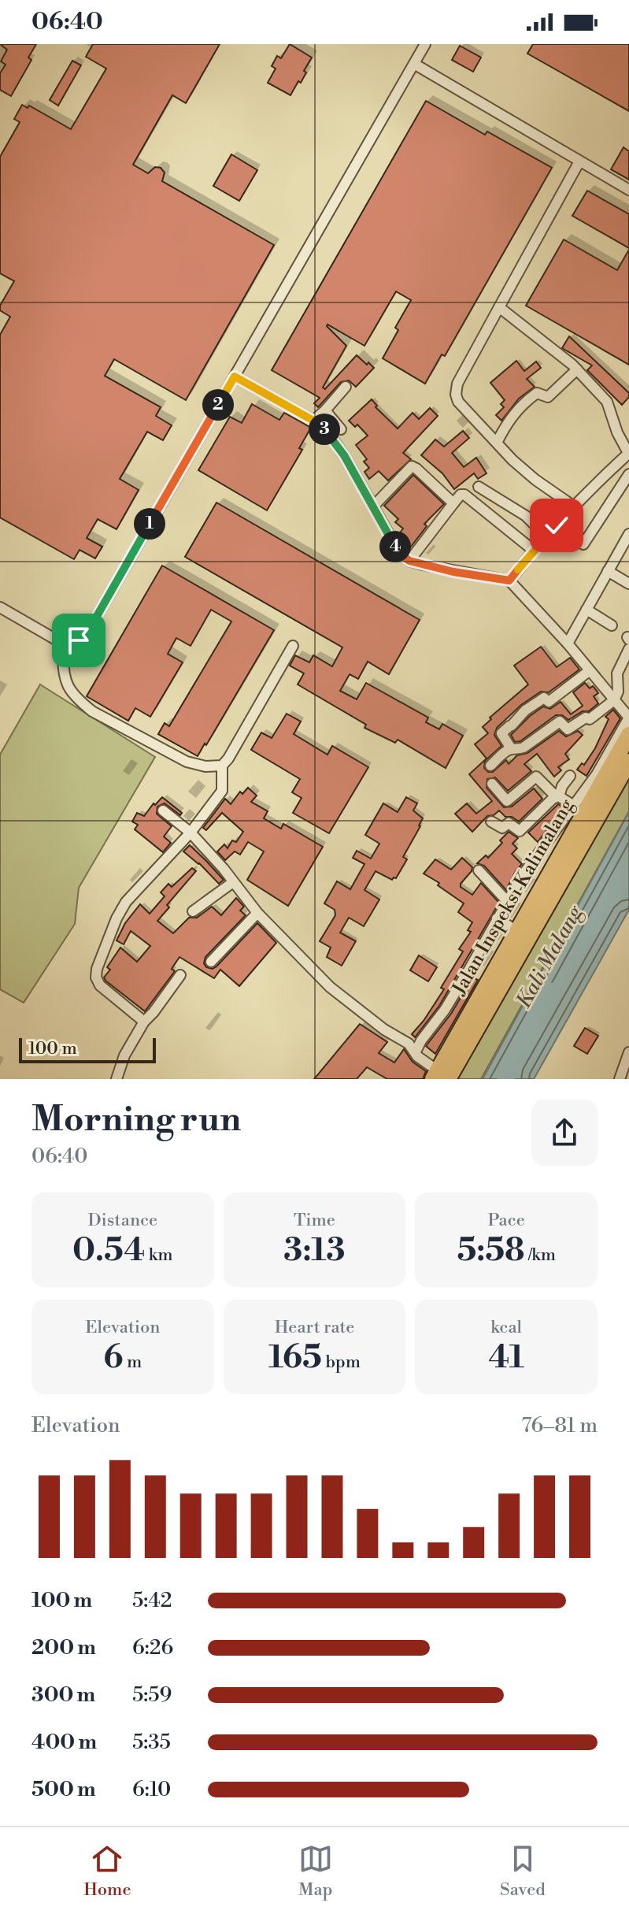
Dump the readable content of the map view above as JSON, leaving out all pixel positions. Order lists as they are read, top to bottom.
{
  "streets": {
    "main road": ["Jalan Inspeksi Kalimalang"]
  },
  "water": ["Kali Malang"],
  "scale_bar": "100 m",
  "page": {
    "status": "06:40",
    "pins": [
      "2",
      "3",
      "1",
      "4"
    ],
    "scale": "100 m",
    "heading": ["Morning run", "06:40"],
    "stats": [
      ["Distance", "0.54 km"],
      ["Time", "3:13"],
      ["Pace", "5:58 /km"],
      ["Elevation", "6 m"],
      ["Heart rate", "165 bpm"],
      ["kcal", "41"]
    ],
    "chart": ["Elevation", "76–81 m"],
    "list": [
      {
        "name": "100 m",
        "note": "5:42"
      },
      {
        "name": "200 m",
        "note": "6:26"
      },
      {
        "name": "300 m",
        "note": "5:59"
      },
      {
        "name": "400 m",
        "note": "5:35"
      },
      {
        "name": "500 m",
        "note": "6:10"
      }
    ],
    "tabs": ["Home", "Map", "Saved"]
  }
}
